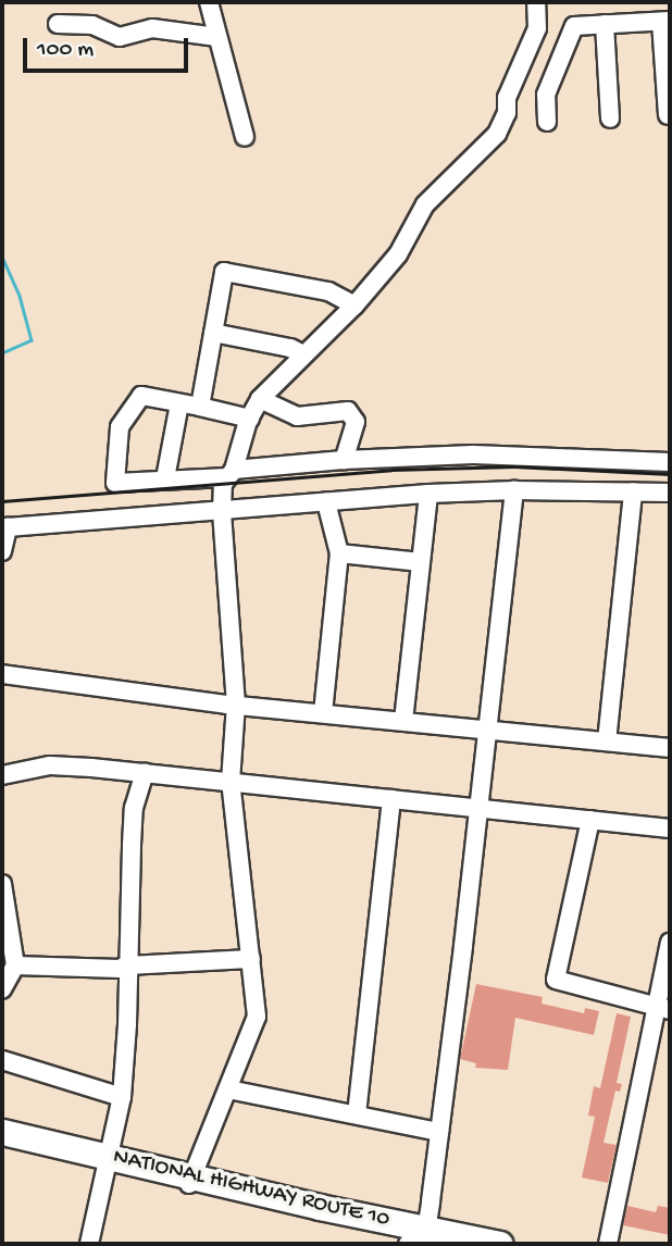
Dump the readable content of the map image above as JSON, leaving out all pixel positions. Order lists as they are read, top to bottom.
{
  "streets": {
    "highway": ["NATIONAL HIGHWAY ROUTE 10"]
  },
  "scale_bar": "100 m"
}
